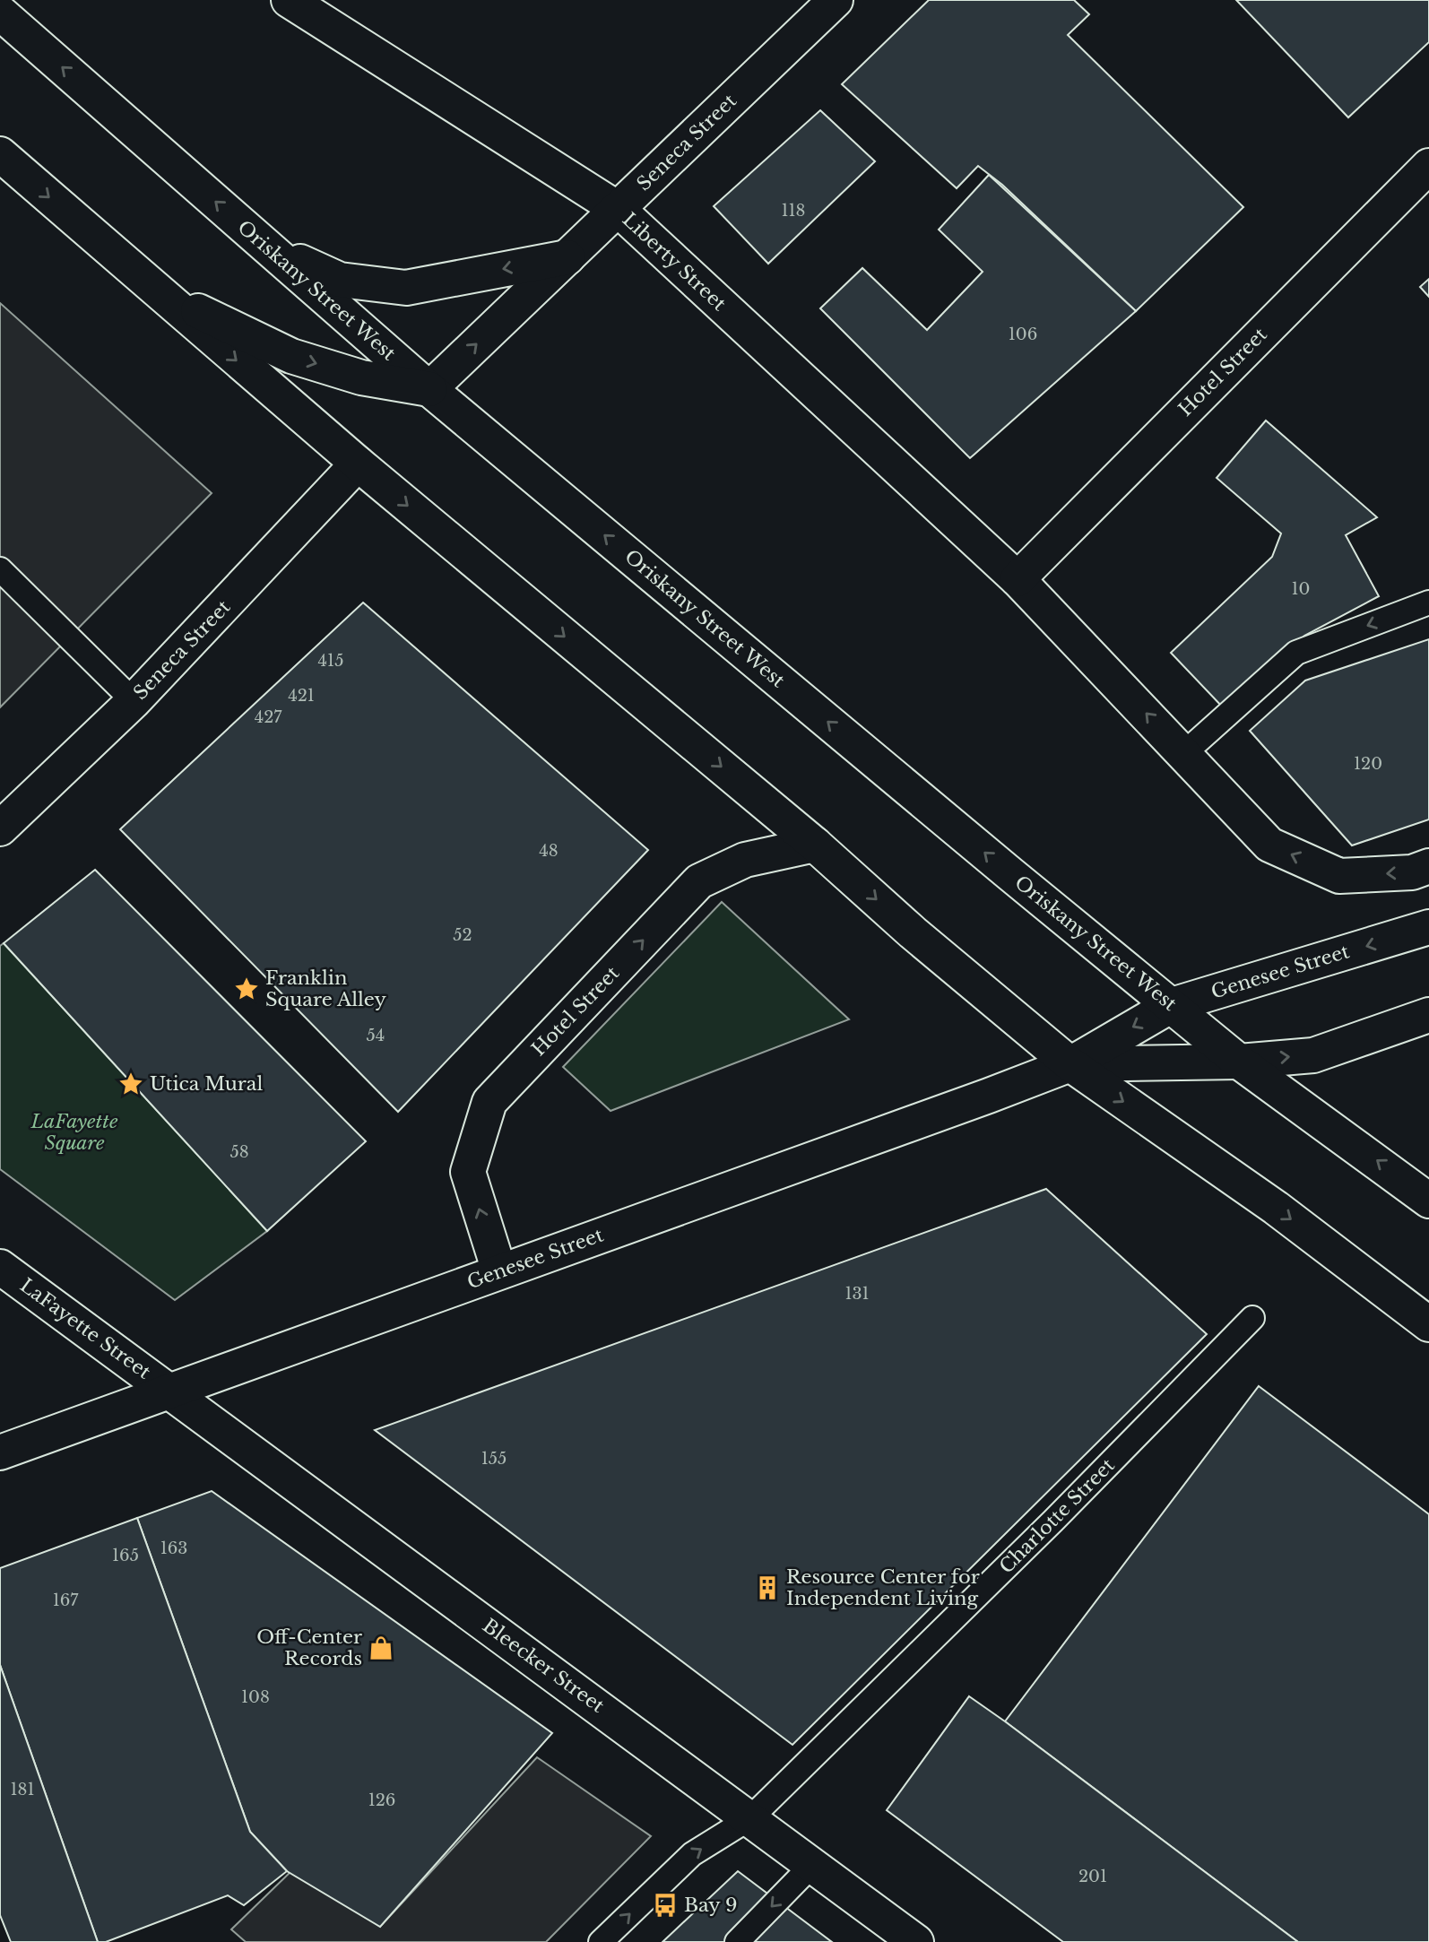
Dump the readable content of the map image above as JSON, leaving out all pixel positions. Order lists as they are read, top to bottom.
{
  "streets": {
    "main road": [
      "Seneca Street",
      "Liberty Street",
      "Oriskany Street West",
      "Hotel Street",
      "Genesee Street",
      "LaFayette Street",
      "Bleecker Street"
    ],
    "lane": ["Charlotte Street"]
  },
  "crossings": [
    ["Seneca Street", "Liberty Street"],
    ["Seneca Street", "Oriskany Street West"],
    ["Liberty Street", "Hotel Street"],
    ["Oriskany Street West", "Genesee Street"],
    ["Hotel Street", "Genesee Street"],
    ["Genesee Street", "LaFayette Street"],
    ["Genesee Street", "Bleecker Street"],
    ["LaFayette Street", "Bleecker Street"],
    ["Charlotte Street", "Bleecker Street"]
  ],
  "one_way": ["Hotel Street"],
  "parks": ["LaFayette Square"],
  "places": {
    "place": ["Franklin Square Alley", "Utica Mural"],
    "building": ["Resource Center for Independent Living"],
    "shop": ["Off-Center Records"],
    "bus stop": ["Bay 9"]
  },
  "house_numbers": [
    "118",
    "106",
    "10",
    "415",
    "421",
    "427",
    "120",
    "48",
    "52",
    "54",
    "58",
    "131",
    "155",
    "163",
    "165",
    "167",
    "108",
    "181",
    "126",
    "201"
  ]
}
